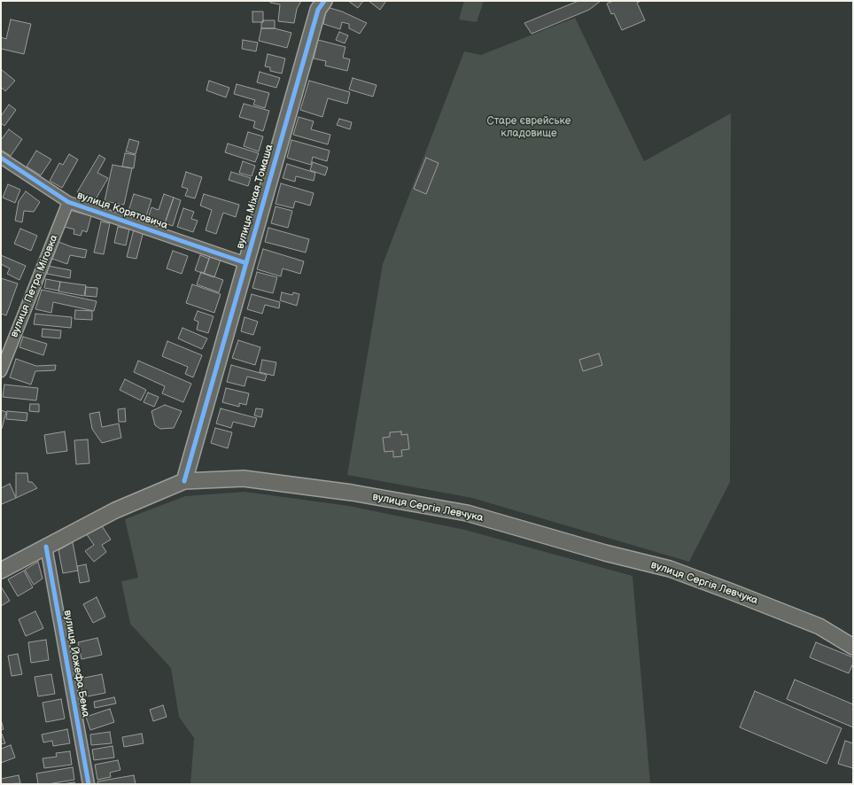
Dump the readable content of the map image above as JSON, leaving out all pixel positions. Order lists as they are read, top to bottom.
{
  "streets": {
    "main road": ["вулиця Міхая Томаша", "вулиця Сергія Левчука"],
    "street": ["вулиця Корятовича", "вулиця Петра Міговка", "вулиця Йожефа Бема"]
  },
  "crossings": [
    ["вулиця Міхая Томаша", "вулиця Корятовича"],
    ["вулиця Міхая Томаша", "вулиця Сергія Левчука"],
    ["вулиця Корятовича", "вулиця Петра Міговка"],
    ["вулиця Сергія Левчука", "вулиця Йожефа Бема"]
  ],
  "parks": ["Старе єврейське кладовище"]
}
